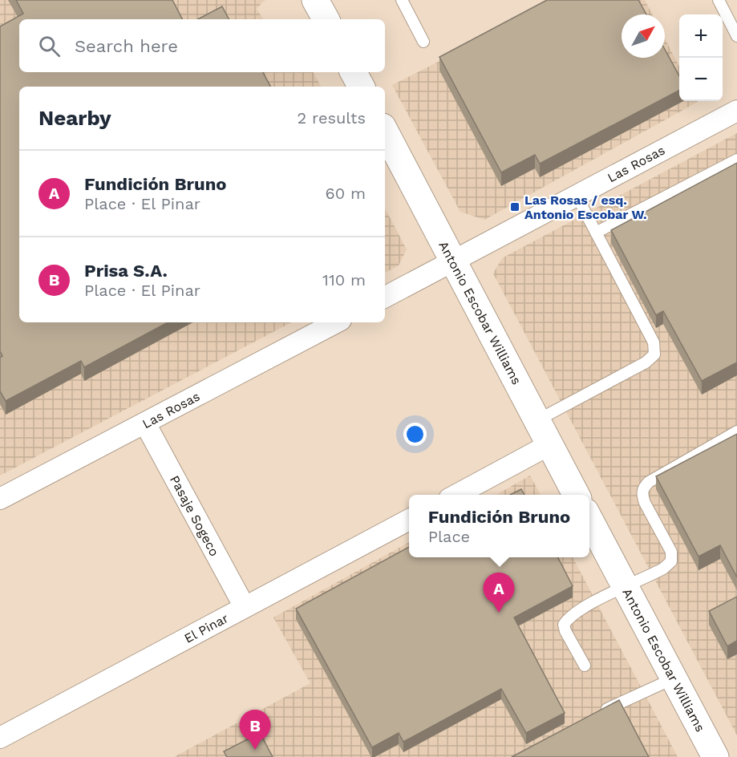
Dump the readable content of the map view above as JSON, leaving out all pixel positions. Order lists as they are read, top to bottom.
{
  "streets": {
    "street": [
      "Las Rosas",
      "Antonio Escobar Williams",
      "Pasaje Sogeco",
      "El Pinar"
    ]
  },
  "crossings": [
    ["Las Rosas", "Antonio Escobar Williams"],
    ["Las Rosas", "Pasaje Sogeco"],
    ["Pasaje Sogeco", "El Pinar"]
  ],
  "places": {
    "transit": ["Las Rosas / esq. Antonio Escobar W."]
  },
  "north": "top right",
  "page": {
    "map_buttons": ["+", "−"],
    "search": "Search here",
    "heading": ["Nearby", "2 results"],
    "list": [
      {
        "mark": "A",
        "name": "Fundición Bruno",
        "note": "Place · El Pinar",
        "value": "60 m"
      },
      {
        "mark": "B",
        "name": "Prisa S.A.",
        "note": "Place · El Pinar",
        "value": "110 m"
      }
    ],
    "popup": ["Fundición Bruno", "Place"],
    "pins": ["A", "B"]
  }
}
